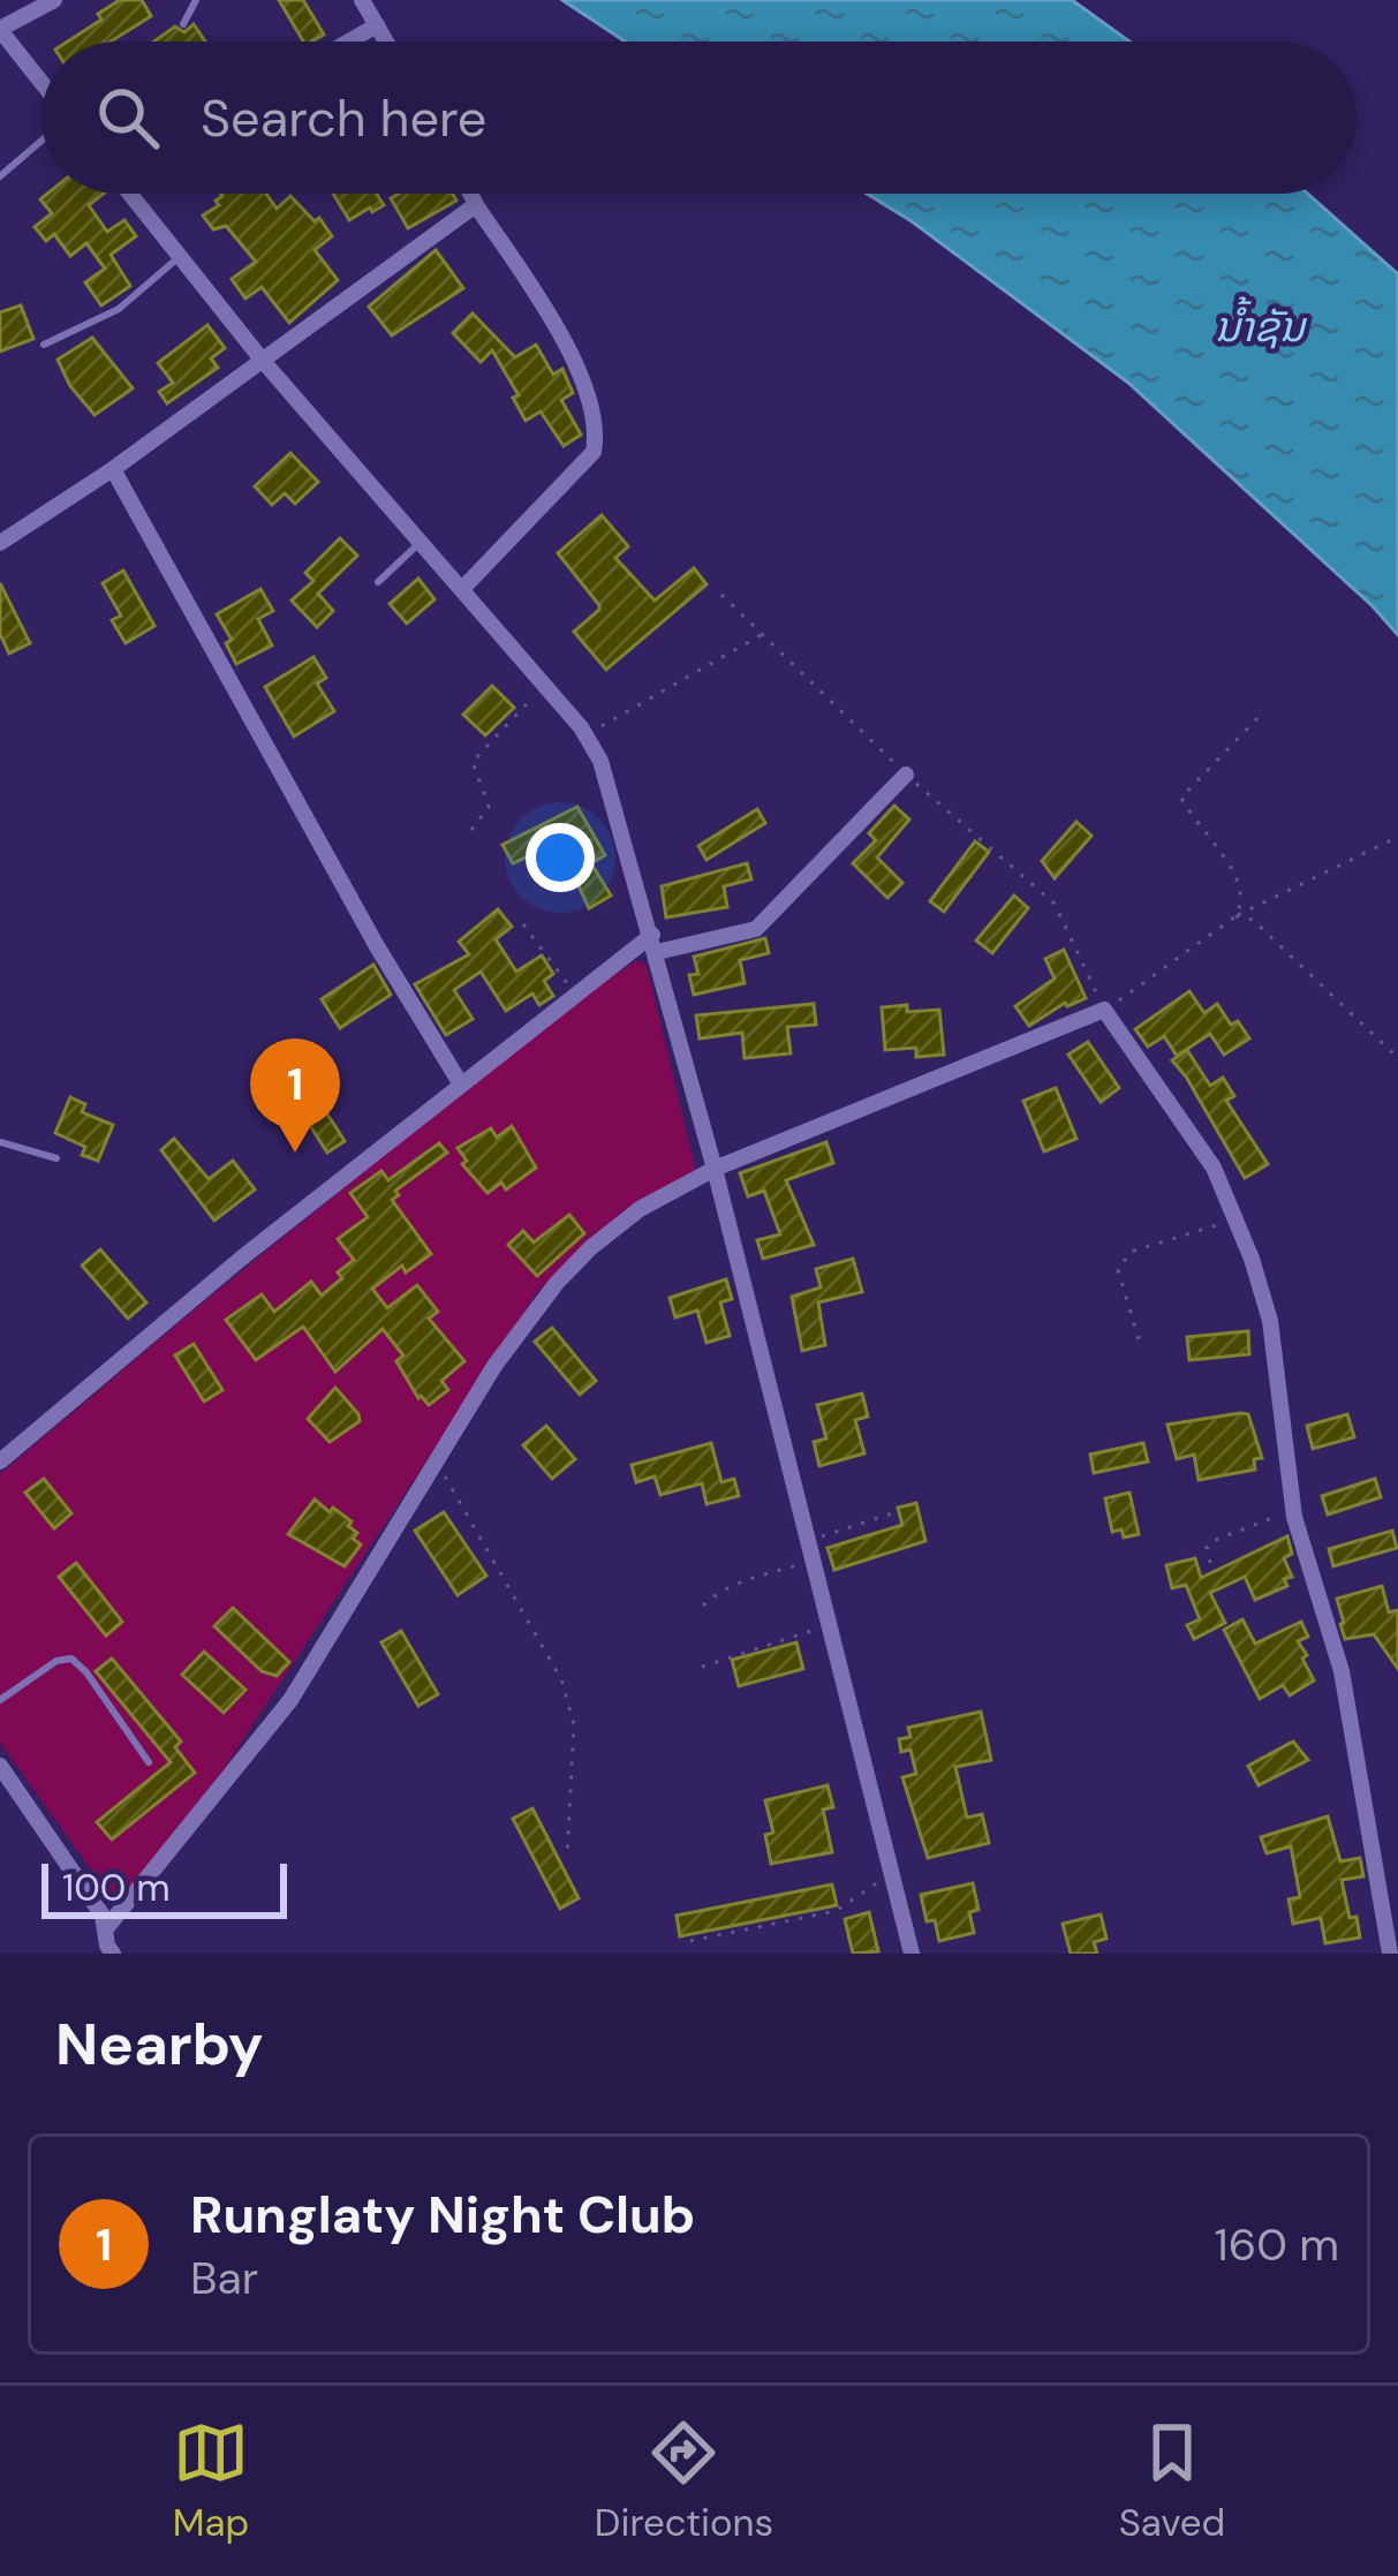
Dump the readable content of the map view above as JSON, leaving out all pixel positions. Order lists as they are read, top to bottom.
{
  "water": ["ນ້ຳຊັນ"],
  "scale_bar": "100 m",
  "page": {
    "search": "Search here",
    "pins": "1",
    "scale": "100 m",
    "heading": "Nearby",
    "list": [
      {
        "mark": "1",
        "name": "Runglaty Night Club",
        "note": "Bar",
        "value": "160 m"
      }
    ],
    "nav": ["Map", "Directions", "Saved"]
  }
}
